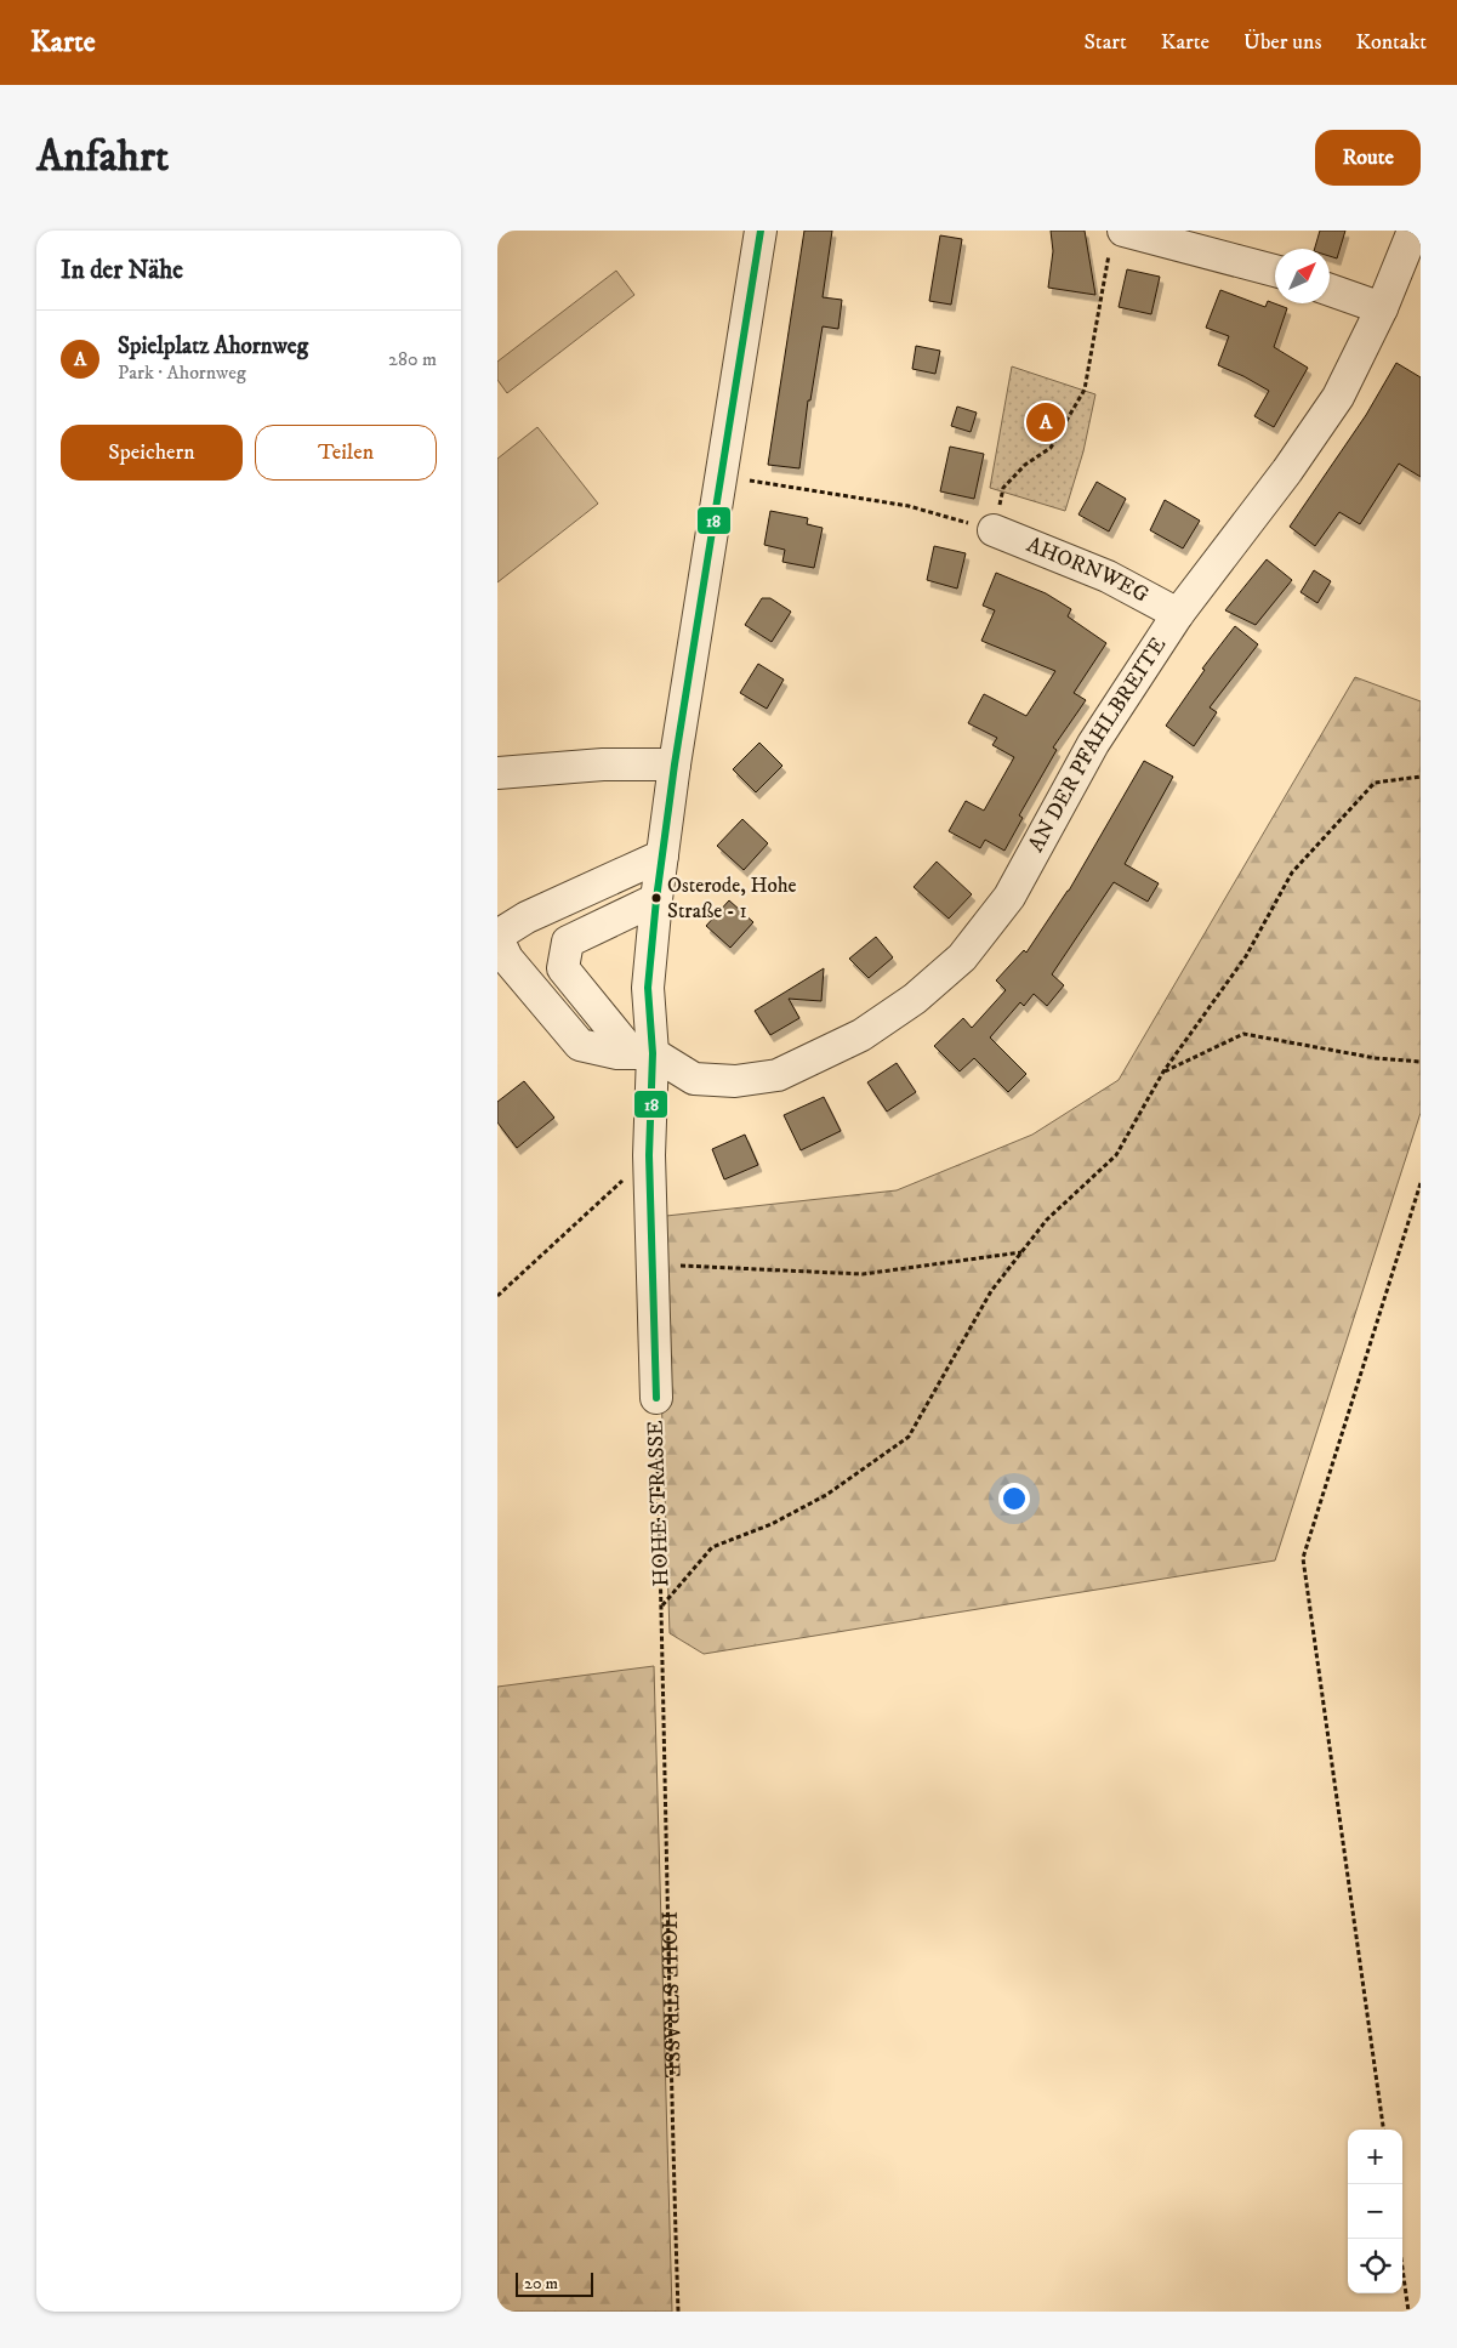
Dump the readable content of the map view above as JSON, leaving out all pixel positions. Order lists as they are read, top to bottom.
{
  "streets": {
    "street": ["AHORNWEG", "AN DER PFAHLBREITE", "HOHE STRASSE"]
  },
  "crossings": [
    ["AHORNWEG", "AN DER PFAHLBREITE"],
    ["AN DER PFAHLBREITE", "HOHE STRASSE"]
  ],
  "places": ["Osterode, Hohe Straße - 1"],
  "lines": ["transit line 18"],
  "scale_bar": "20 m",
  "north": "top right",
  "page": {
    "header": "Karte",
    "nav": [
      "Start",
      "Karte",
      "Über uns",
      "Kontakt"
    ],
    "buttons": [
      "Route",
      ["Speichern", "Teilen"]
    ],
    "title": "Anfahrt",
    "heading": "In der Nähe",
    "list": [
      {
        "mark": "A",
        "name": "Spielplatz Ahornweg",
        "note": "Park · Ahornweg",
        "value": "280 m"
      }
    ],
    "pins": "A",
    "map_buttons": ["+", "−"],
    "scale": "20 m"
  }
}
